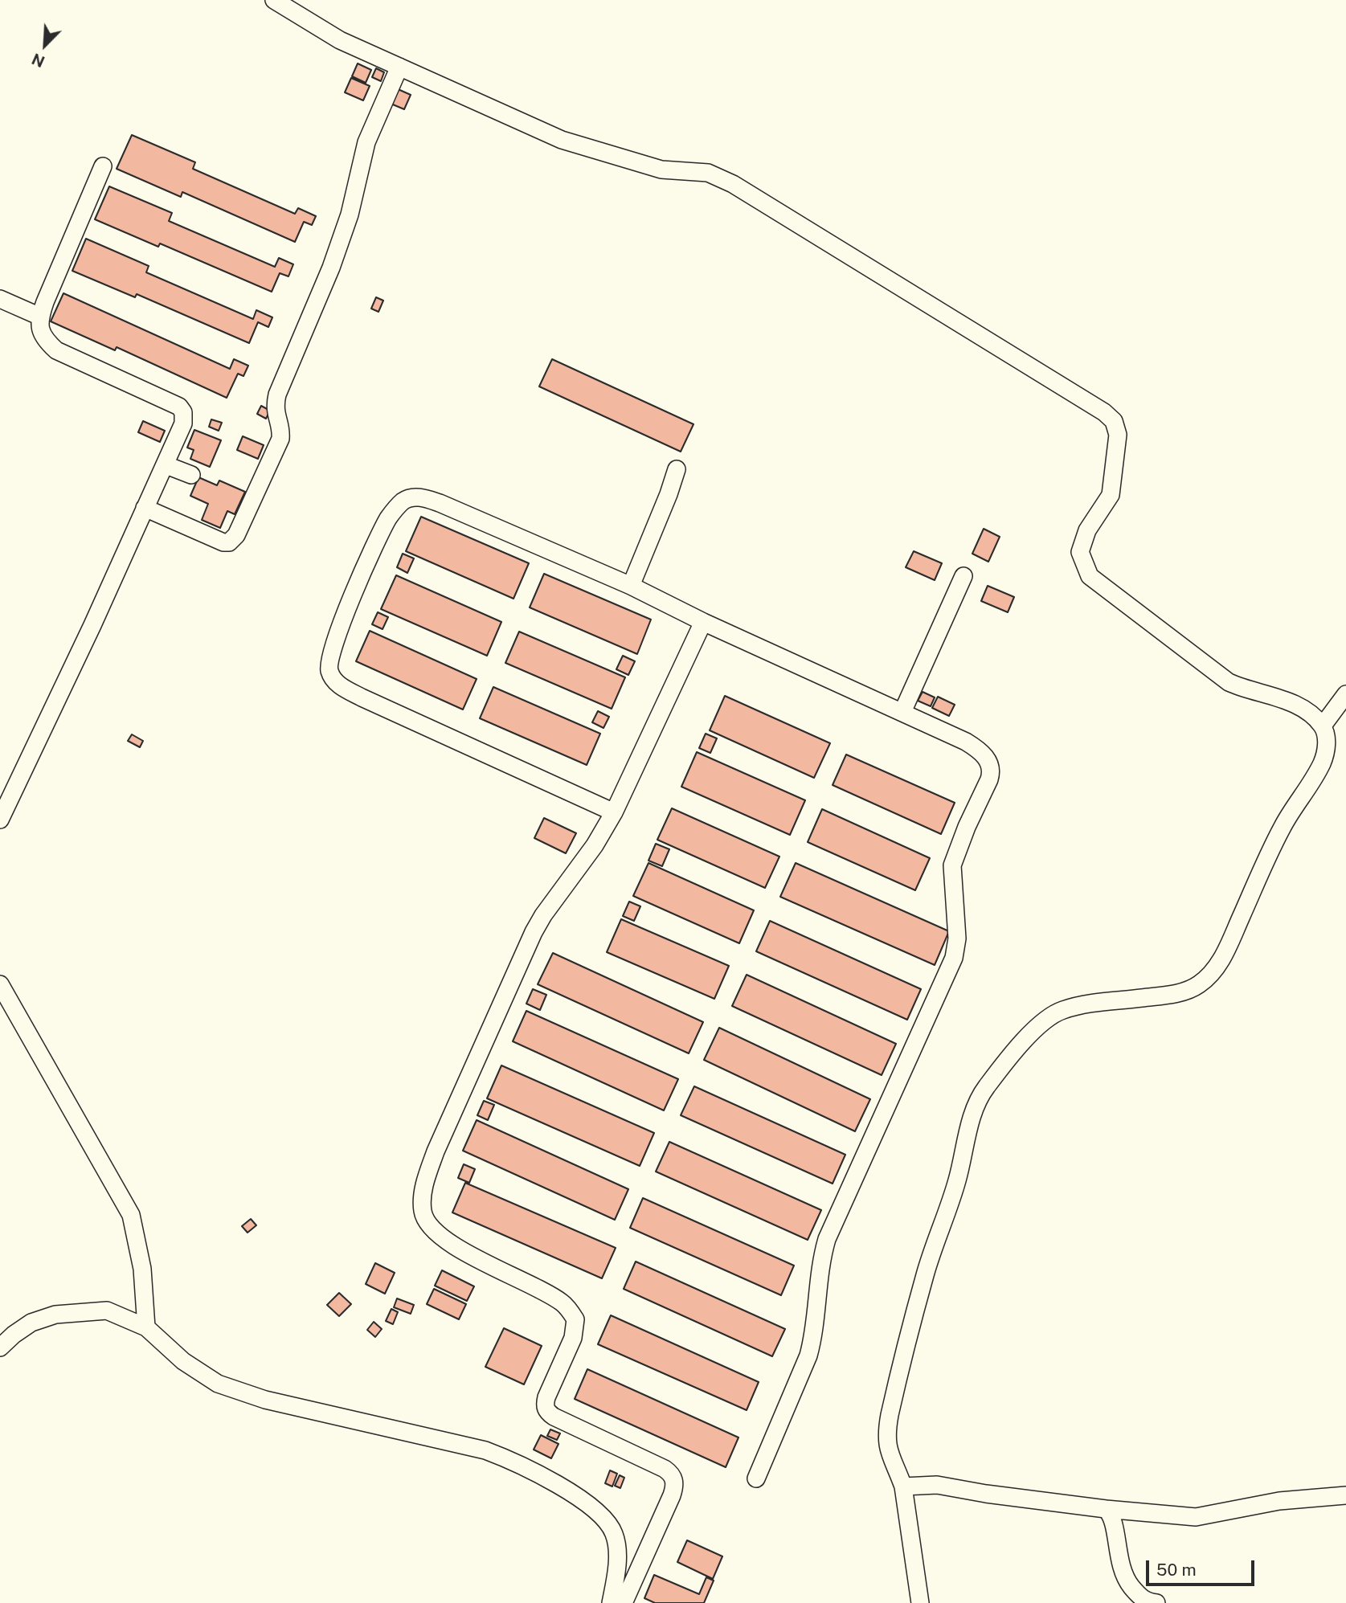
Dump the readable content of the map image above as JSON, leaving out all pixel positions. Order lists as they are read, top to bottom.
{
  "scale_bar": "50 m",
  "north": "bottom left"
}
